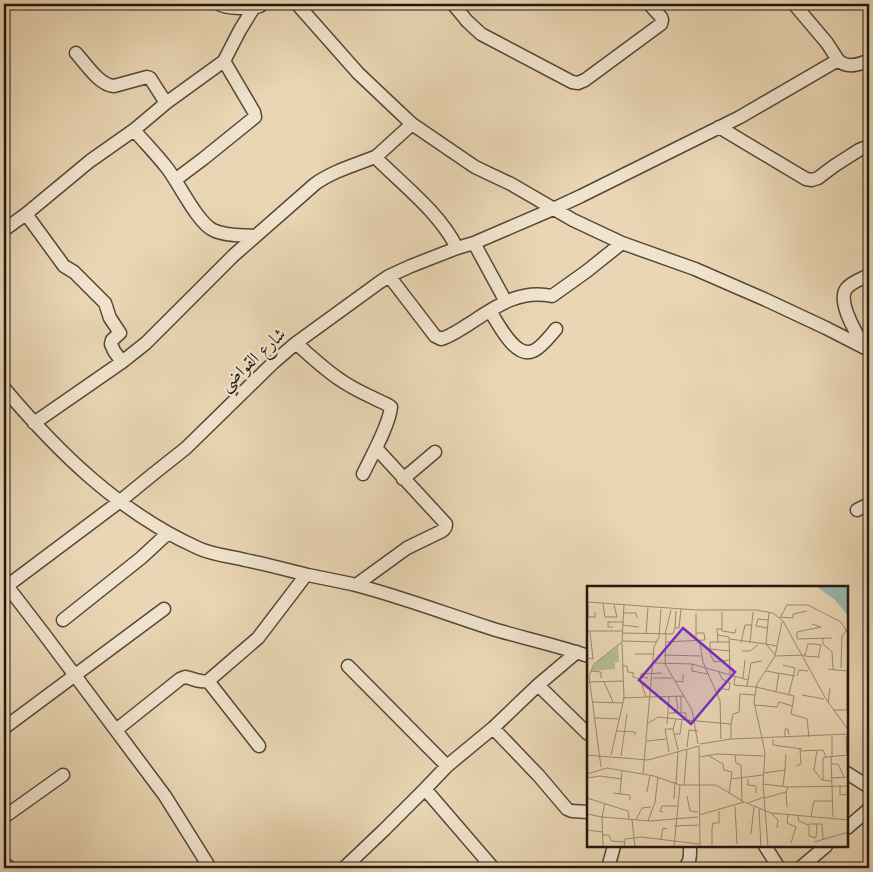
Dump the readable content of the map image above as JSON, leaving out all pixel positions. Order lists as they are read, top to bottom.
{
  "streets": {
    "street": ["شارع القواضي"]
  }
}
